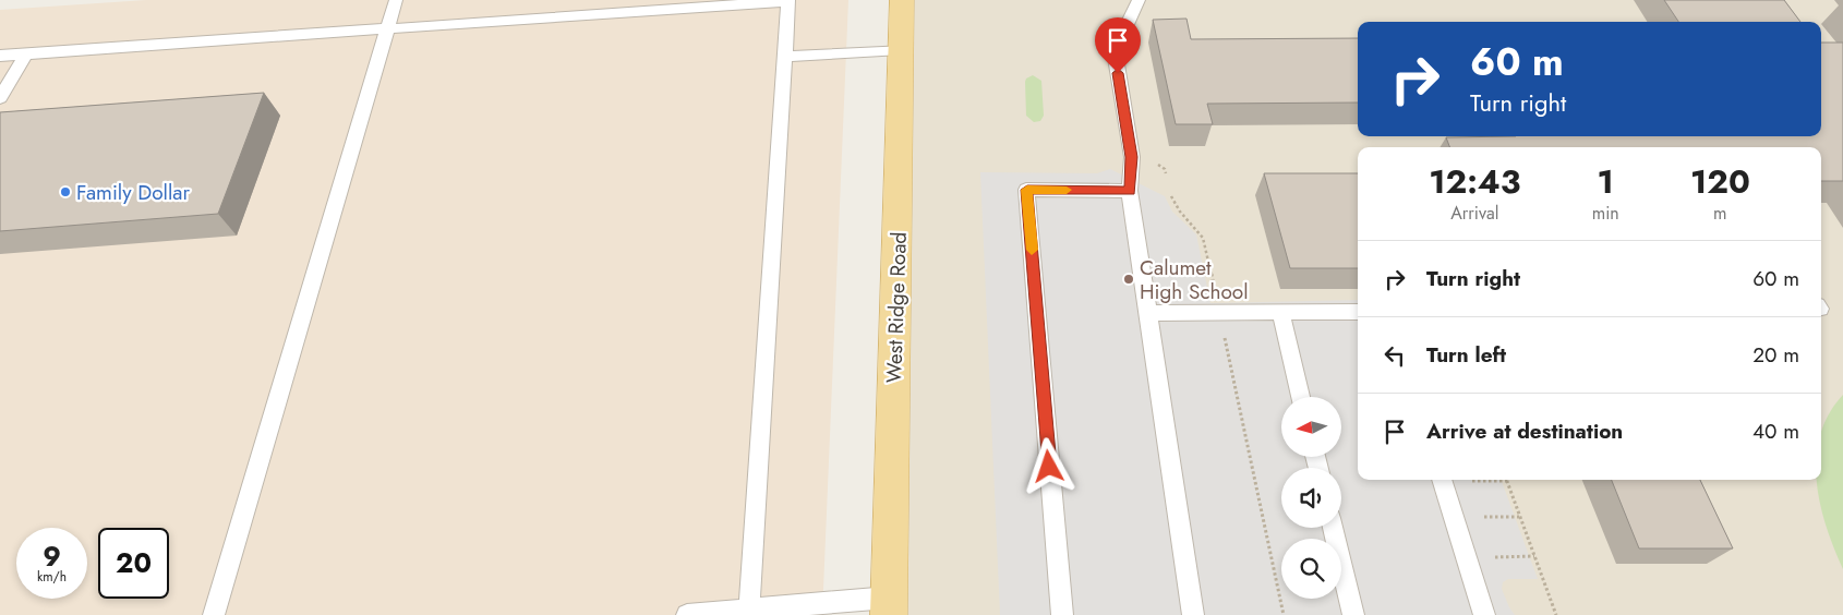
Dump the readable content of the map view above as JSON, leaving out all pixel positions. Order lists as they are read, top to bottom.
{
  "streets": {
    "main road": ["West Ridge Road"]
  },
  "places": ["Family Dollar", "Calumet High School"],
  "north": "left",
  "page": {
    "turn": ["60 m", "Turn right"],
    "eta": [
      "12:43",
      "Arrival",
      "1",
      "min",
      "120",
      "m"
    ],
    "list": [
      {
        "name": "Turn right",
        "value": "60 m"
      },
      {
        "name": "Turn left",
        "value": "20 m"
      },
      {
        "name": "Arrive at destination",
        "value": "40 m"
      }
    ],
    "speed": "9 km/h",
    "limit": "20"
  }
}
